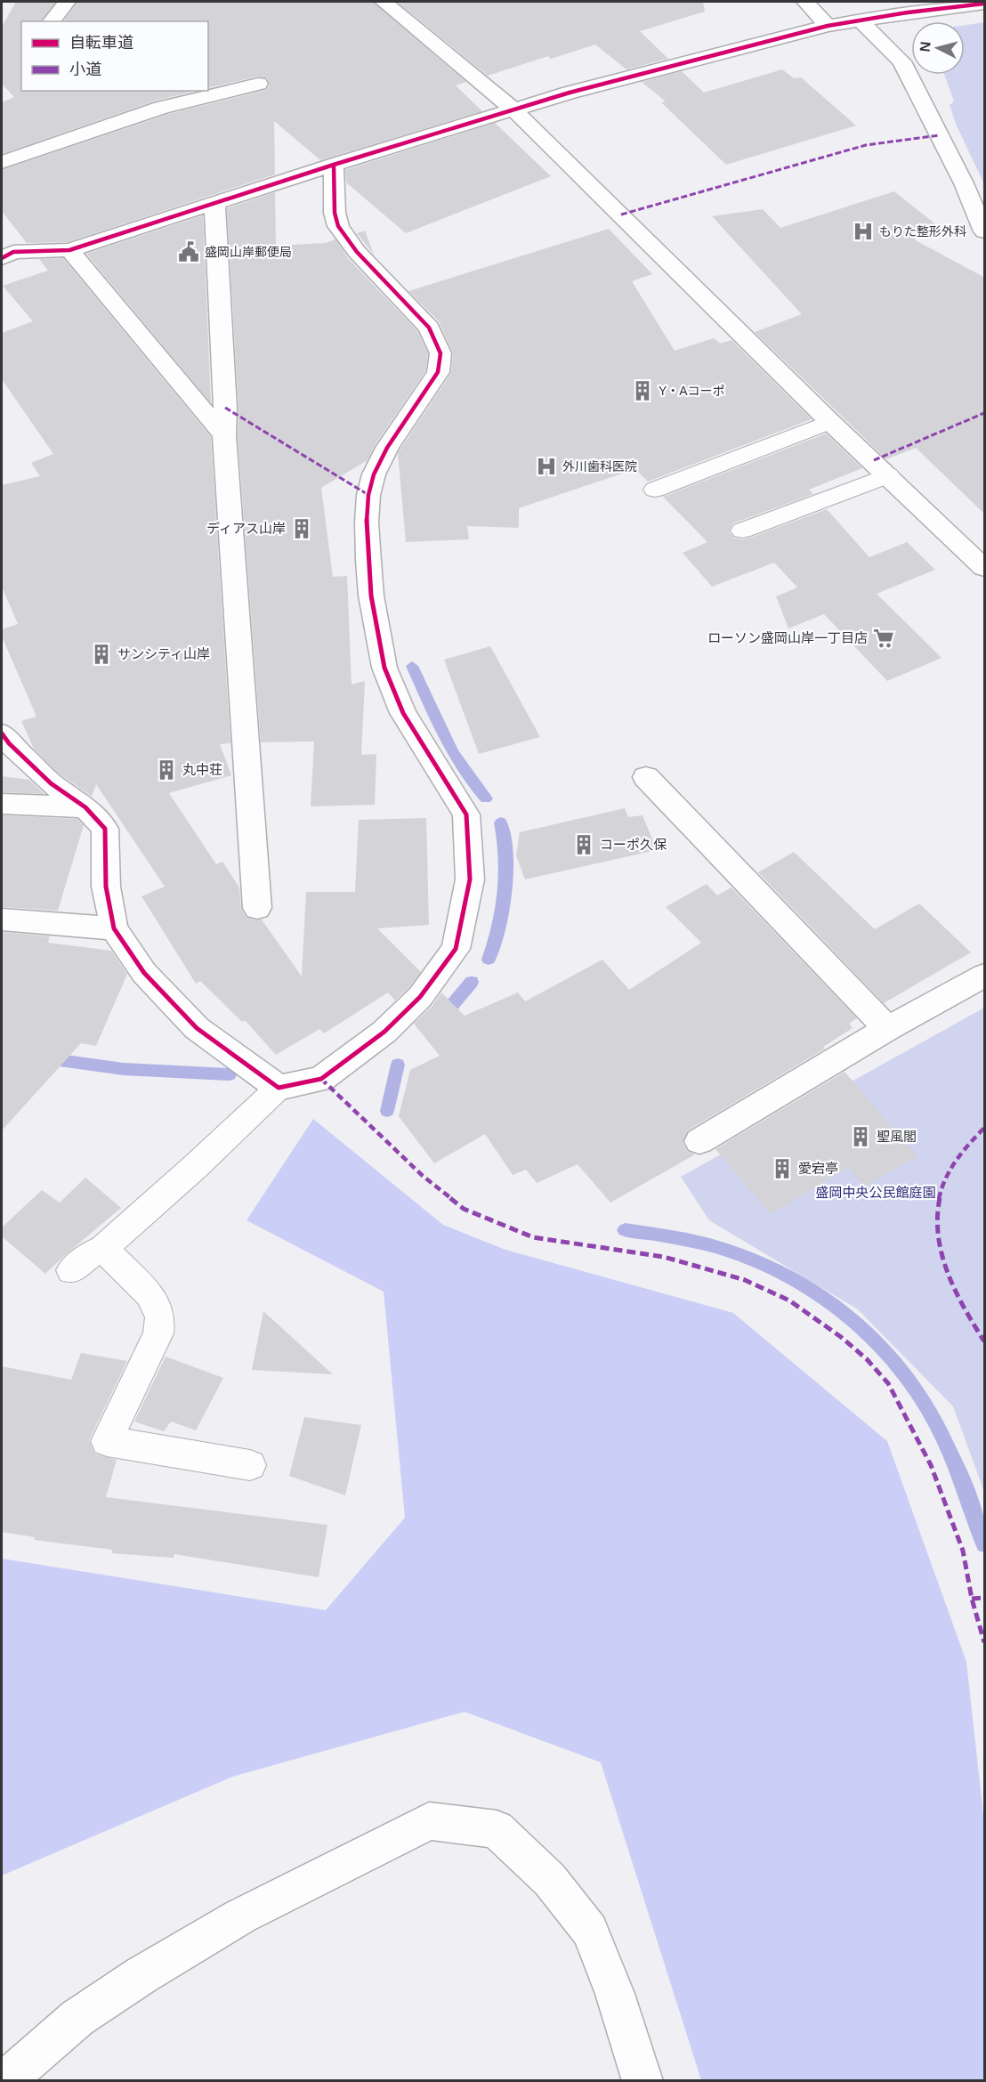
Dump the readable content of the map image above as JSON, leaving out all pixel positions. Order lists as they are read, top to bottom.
{
  "parks": ["盛岡中央公民館庭園"],
  "places": {
    "hospital": ["もりた整形外科", "外川歯科医院"],
    "public building": ["盛岡山岸郵便局"],
    "building": [
      "Y・Aコーポ",
      "ディアス山岸",
      "サンシティ山岸",
      "丸中荘",
      "コーポ久保",
      "聖風閣",
      "愛宕亭"
    ],
    "supermarket": ["ローソン盛岡山岸一丁目店"]
  },
  "legend": ["自転車道", "小道"],
  "north": "left"
}
